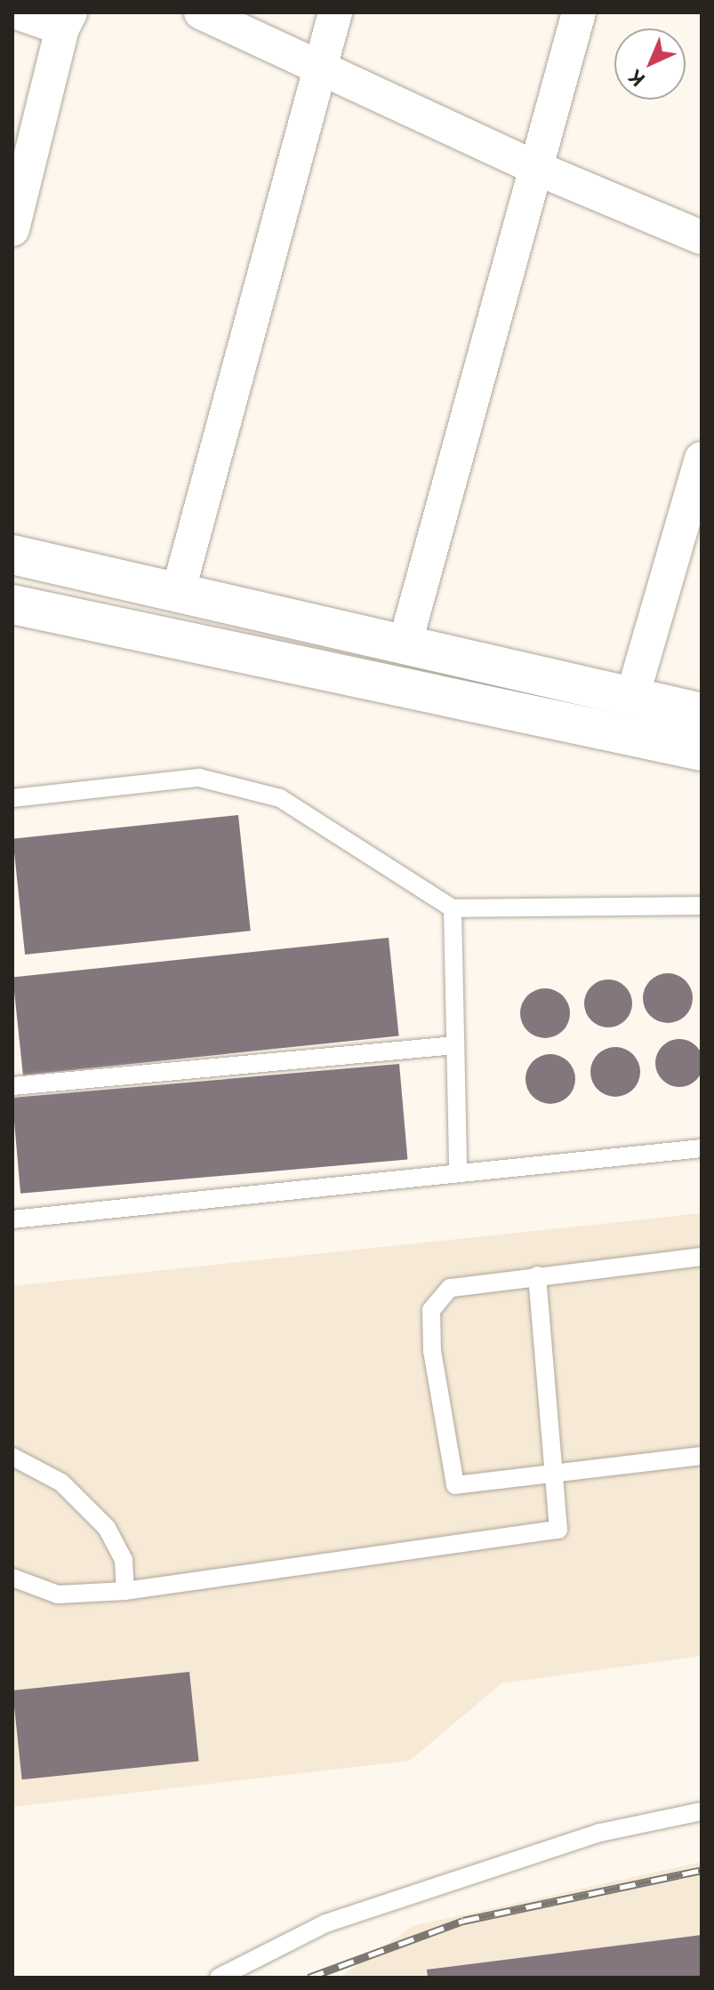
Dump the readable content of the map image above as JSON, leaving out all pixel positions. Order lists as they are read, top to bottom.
{
  "north": "bottom left"
}
